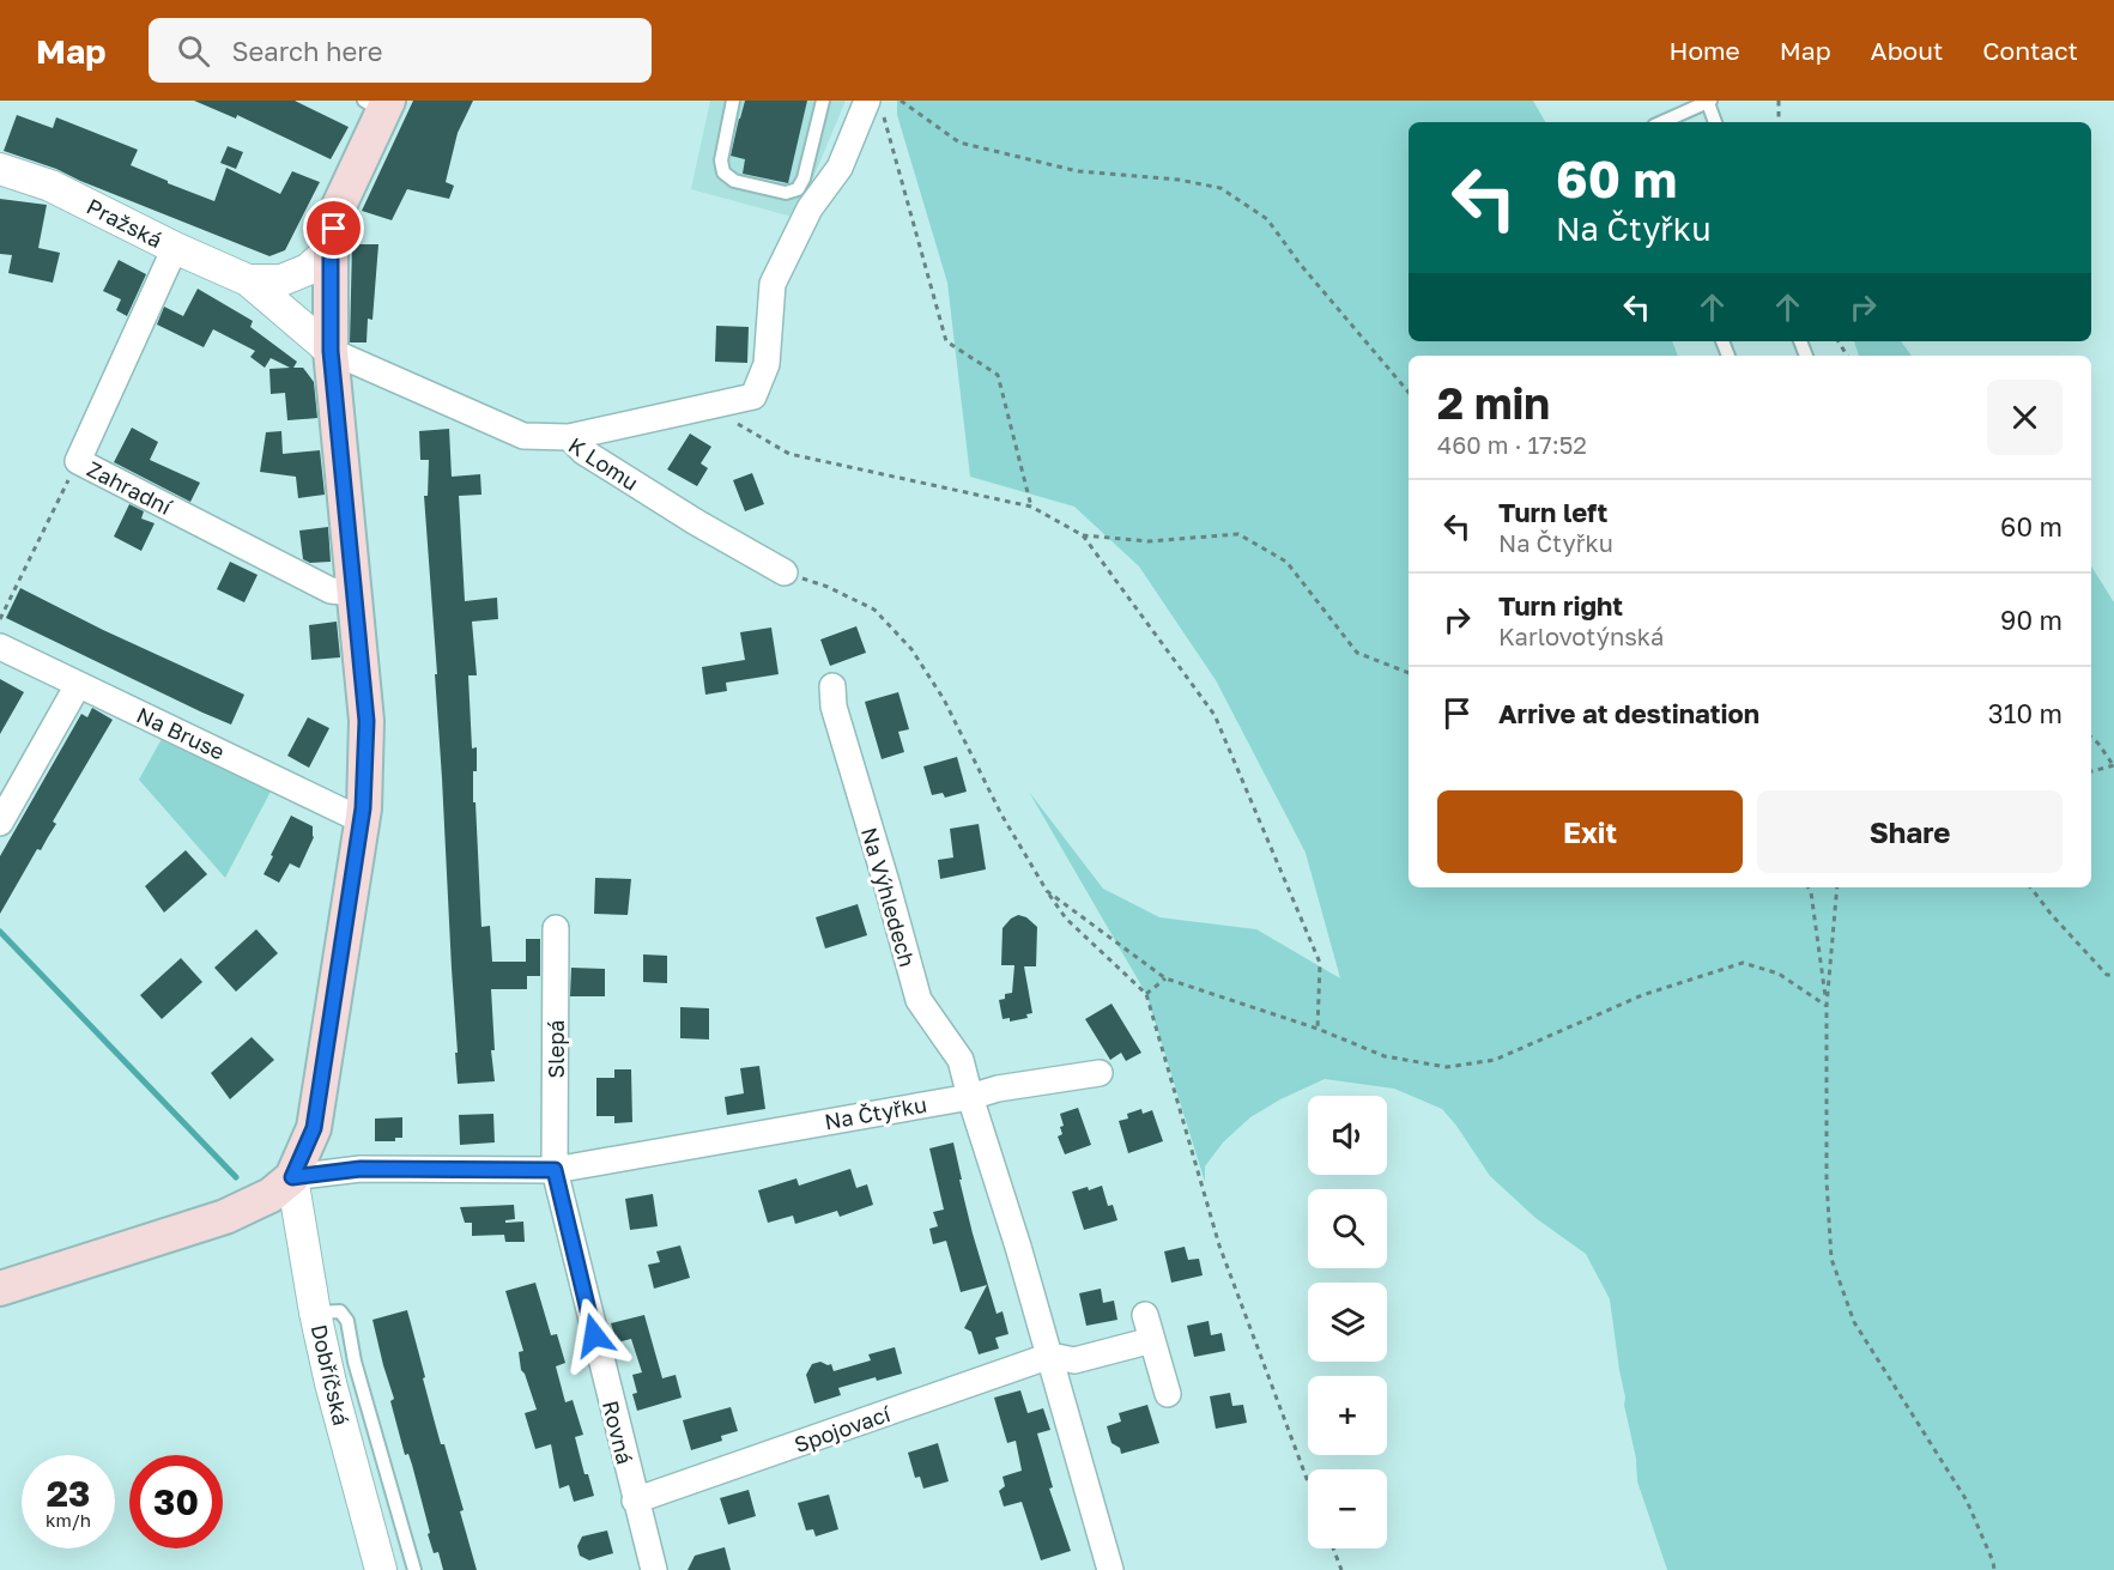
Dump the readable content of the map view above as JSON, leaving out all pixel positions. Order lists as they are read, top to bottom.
{
  "streets": {
    "street": [
      "Pražská",
      "K Lomu",
      "Zahradní",
      "Na Bruse",
      "Na Výhledech",
      "Slepá",
      "Na Čtyřku",
      "Dobříčská",
      "Spojovací",
      "Rovná"
    ]
  },
  "crossings": [
    ["Pražská", "K Lomu"],
    ["Pražská", "Zahradní"],
    ["Na Výhledech", "Na Čtyřku"],
    ["Slepá", "Na Čtyřku"],
    ["Slepá", "Rovná"],
    ["Na Čtyřku", "Dobříčská"],
    ["Na Čtyřku", "Rovná"],
    ["Spojovací", "Rovná"]
  ],
  "page": {
    "header": "Map",
    "search": "Search here",
    "nav": [
      "Home",
      "Map",
      "About",
      "Contact"
    ],
    "turn": ["60 m", "Na Čtyřku"],
    "heading": ["2 min", "460 m · 17:52"],
    "list": [
      {
        "name": "Turn left",
        "note": "Na Čtyřku",
        "value": "60 m"
      },
      {
        "name": "Turn right",
        "note": "Karlovotýnská",
        "value": "90 m"
      },
      {
        "name": "Arrive at destination",
        "value": "310 m"
      }
    ],
    "buttons": ["Exit", "Share"],
    "map_buttons": ["+", "−"],
    "speed": "23 km/h",
    "limit": "30"
  }
}
